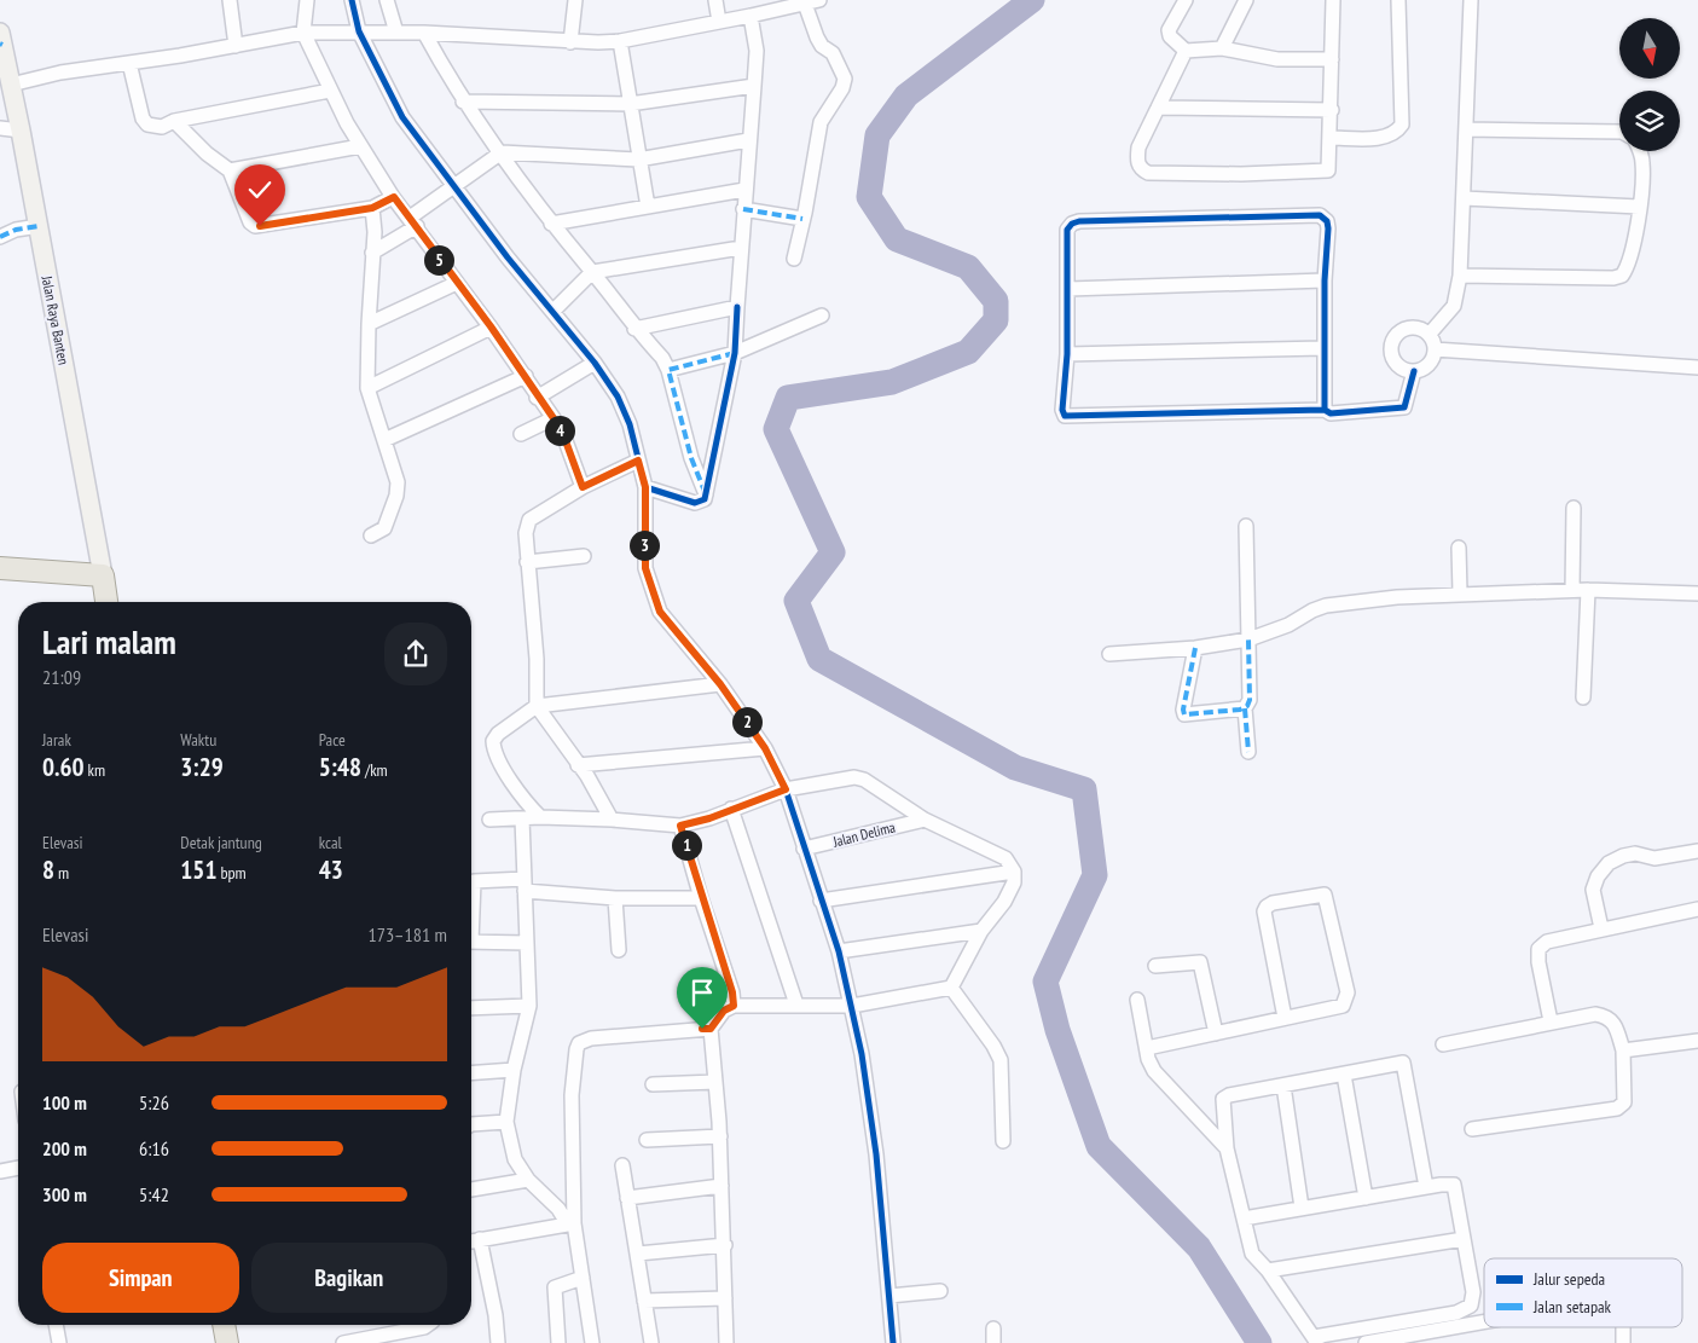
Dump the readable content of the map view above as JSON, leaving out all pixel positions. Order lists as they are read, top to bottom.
{
  "streets": {
    "main road": ["Jalan Raya Banten"],
    "street": ["Jalan Delima"]
  },
  "legend": ["Jalur sepeda", "Jalan setapak"],
  "north": "bottom",
  "page": {
    "pins": [
      "5",
      "4",
      "3",
      "2",
      "1"
    ],
    "heading": ["Lari malam", "21:09"],
    "stats": [
      ["Jarak", "0.60 km"],
      ["Waktu", "3:29"],
      ["Pace", "5:48 /km"],
      ["Elevasi", "8 m"],
      ["Detak jantung", "151 bpm"],
      ["kcal", "43"]
    ],
    "chart": ["Elevasi", "173–181 m"],
    "list": [
      {
        "name": "100 m",
        "note": "5:26"
      },
      {
        "name": "200 m",
        "note": "6:16"
      },
      {
        "name": "300 m",
        "note": "5:42"
      }
    ],
    "buttons": ["Simpan", "Bagikan"]
  }
}
